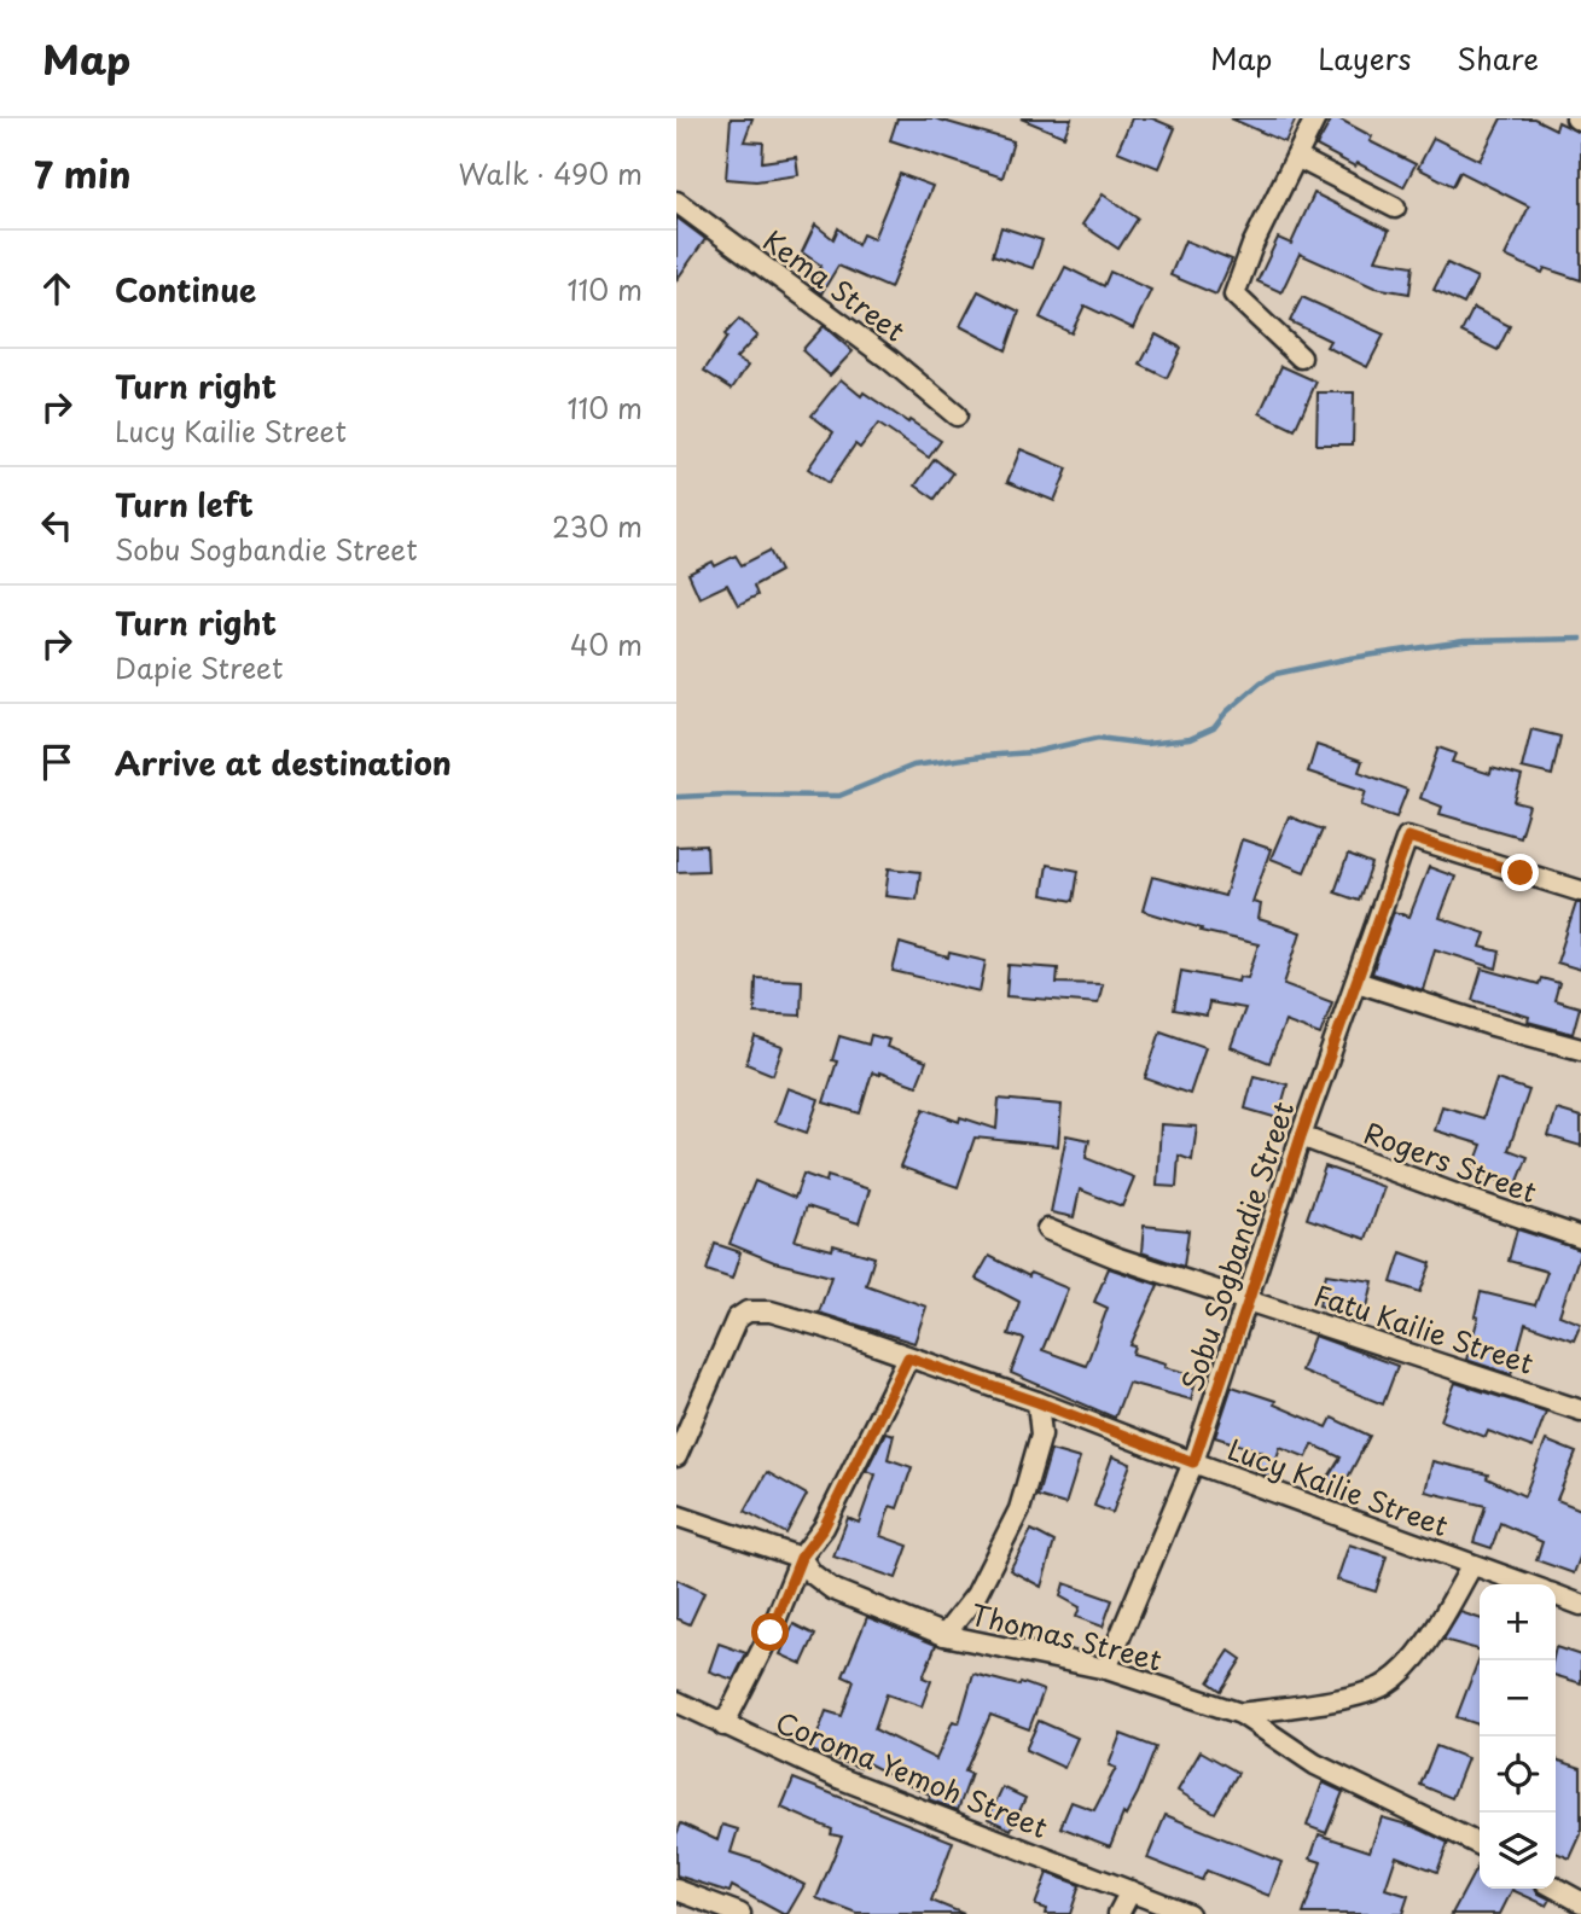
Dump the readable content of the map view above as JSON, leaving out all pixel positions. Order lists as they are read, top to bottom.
{
  "streets": {
    "street": [
      "Kema Street",
      "Rogers Street",
      "Sobu Sogbandie Street",
      "Fatu Kailie Street",
      "Lucy Kailie Street",
      "Thomas Street",
      "Coroma Yemoh Street"
    ]
  },
  "crossings": [
    ["Rogers Street", "Sobu Sogbandie Street"],
    ["Sobu Sogbandie Street", "Fatu Kailie Street"],
    ["Sobu Sogbandie Street", "Lucy Kailie Street"],
    ["Sobu Sogbandie Street", "Thomas Street"]
  ],
  "page": {
    "header": "Map",
    "nav": ["Map", "Layers", "Share"],
    "heading": ["7 min", "Walk · 490 m"],
    "list": [
      ["Continue", "110 m"],
      ["Turn right", "Lucy Kailie Street", "110 m"],
      ["Turn left", "Sobu Sogbandie Street", "230 m"],
      ["Turn right", "Dapie Street", "40 m"],
      "Arrive at destination"
    ],
    "map_buttons": ["+", "−"]
  }
}
